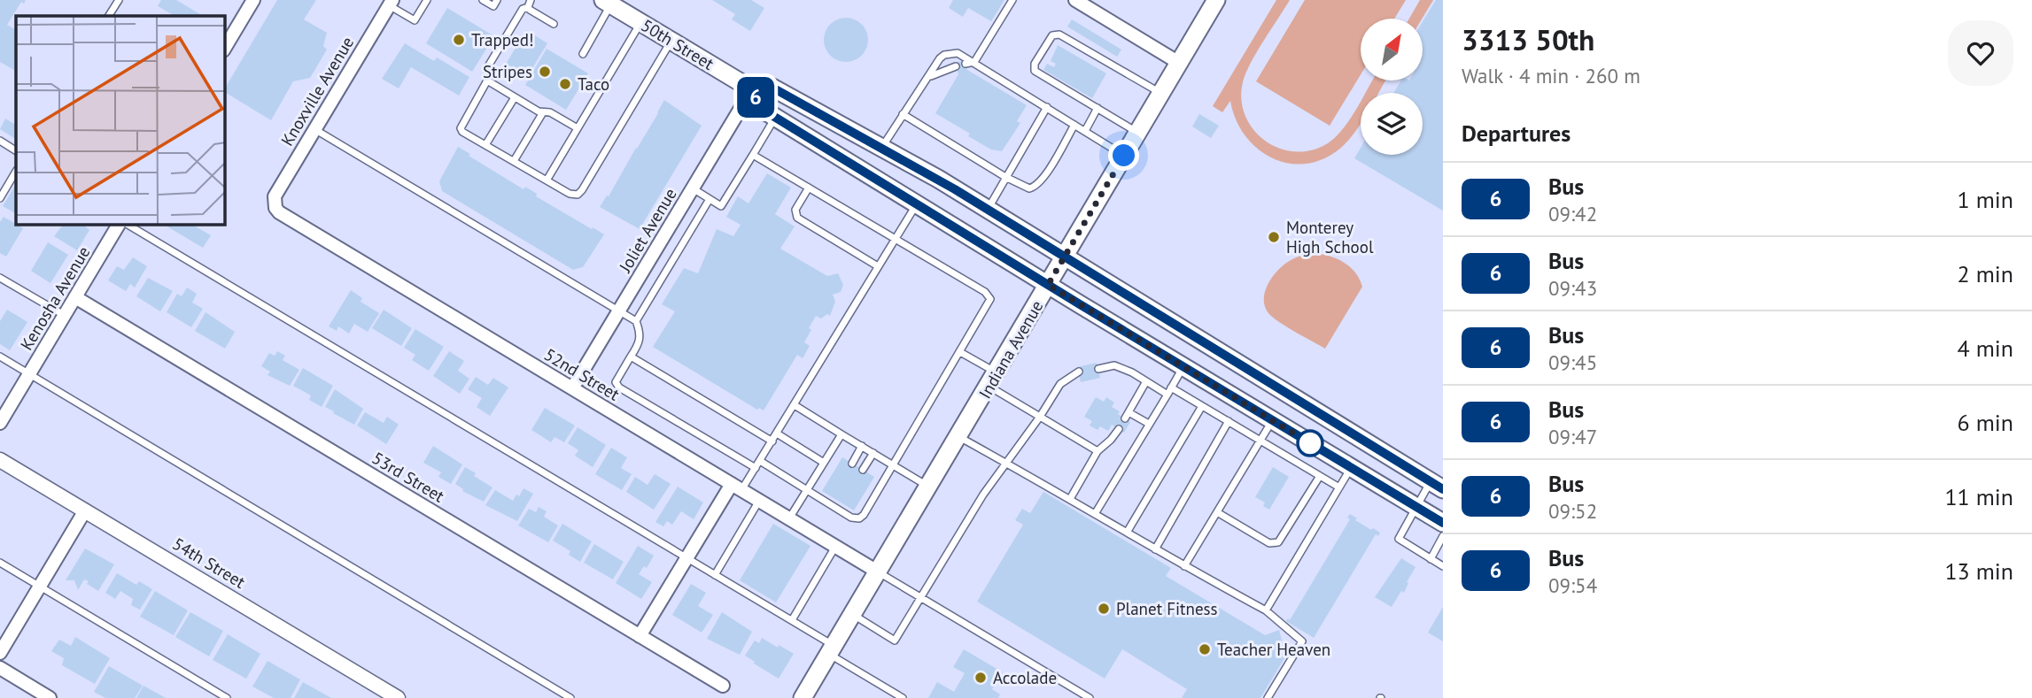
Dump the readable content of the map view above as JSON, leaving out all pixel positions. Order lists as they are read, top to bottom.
{
  "streets": {
    "main road": ["50th Street", "Indiana Avenue"],
    "street": [
      "Knoxville Avenue",
      "Joliet Avenue",
      "Kenosha Avenue",
      "52nd Street",
      "53rd Street",
      "54th Street"
    ]
  },
  "crossings": [
    ["50th Street", "Joliet Avenue"],
    ["50th Street", "Indiana Avenue"],
    ["Knoxville Avenue", "52nd Street"],
    ["Joliet Avenue", "52nd Street"],
    ["Kenosha Avenue", "53rd Street"],
    ["Indiana Avenue", "52nd Street"]
  ],
  "places": [
    "Trapped!",
    "Stripes",
    "Taco",
    "Monterey High School",
    "Planet Fitness",
    "Teacher Heaven",
    "Accolade"
  ],
  "lines": ["bus line 6"],
  "north": "top right",
  "page": {
    "on_map": "6",
    "heading": [
      ["3313 50th", "Walk · 4 min · 260 m"],
      "Departures"
    ],
    "list": [
      {
        "mark": "6",
        "name": "Bus",
        "note": "09:42",
        "value": "1 min"
      },
      {
        "mark": "6",
        "name": "Bus",
        "note": "09:43",
        "value": "2 min"
      },
      {
        "mark": "6",
        "name": "Bus",
        "note": "09:45",
        "value": "4 min"
      },
      {
        "mark": "6",
        "name": "Bus",
        "note": "09:47",
        "value": "6 min"
      },
      {
        "mark": "6",
        "name": "Bus",
        "note": "09:52",
        "value": "11 min"
      },
      {
        "mark": "6",
        "name": "Bus",
        "note": "09:54",
        "value": "13 min"
      }
    ]
  }
}
